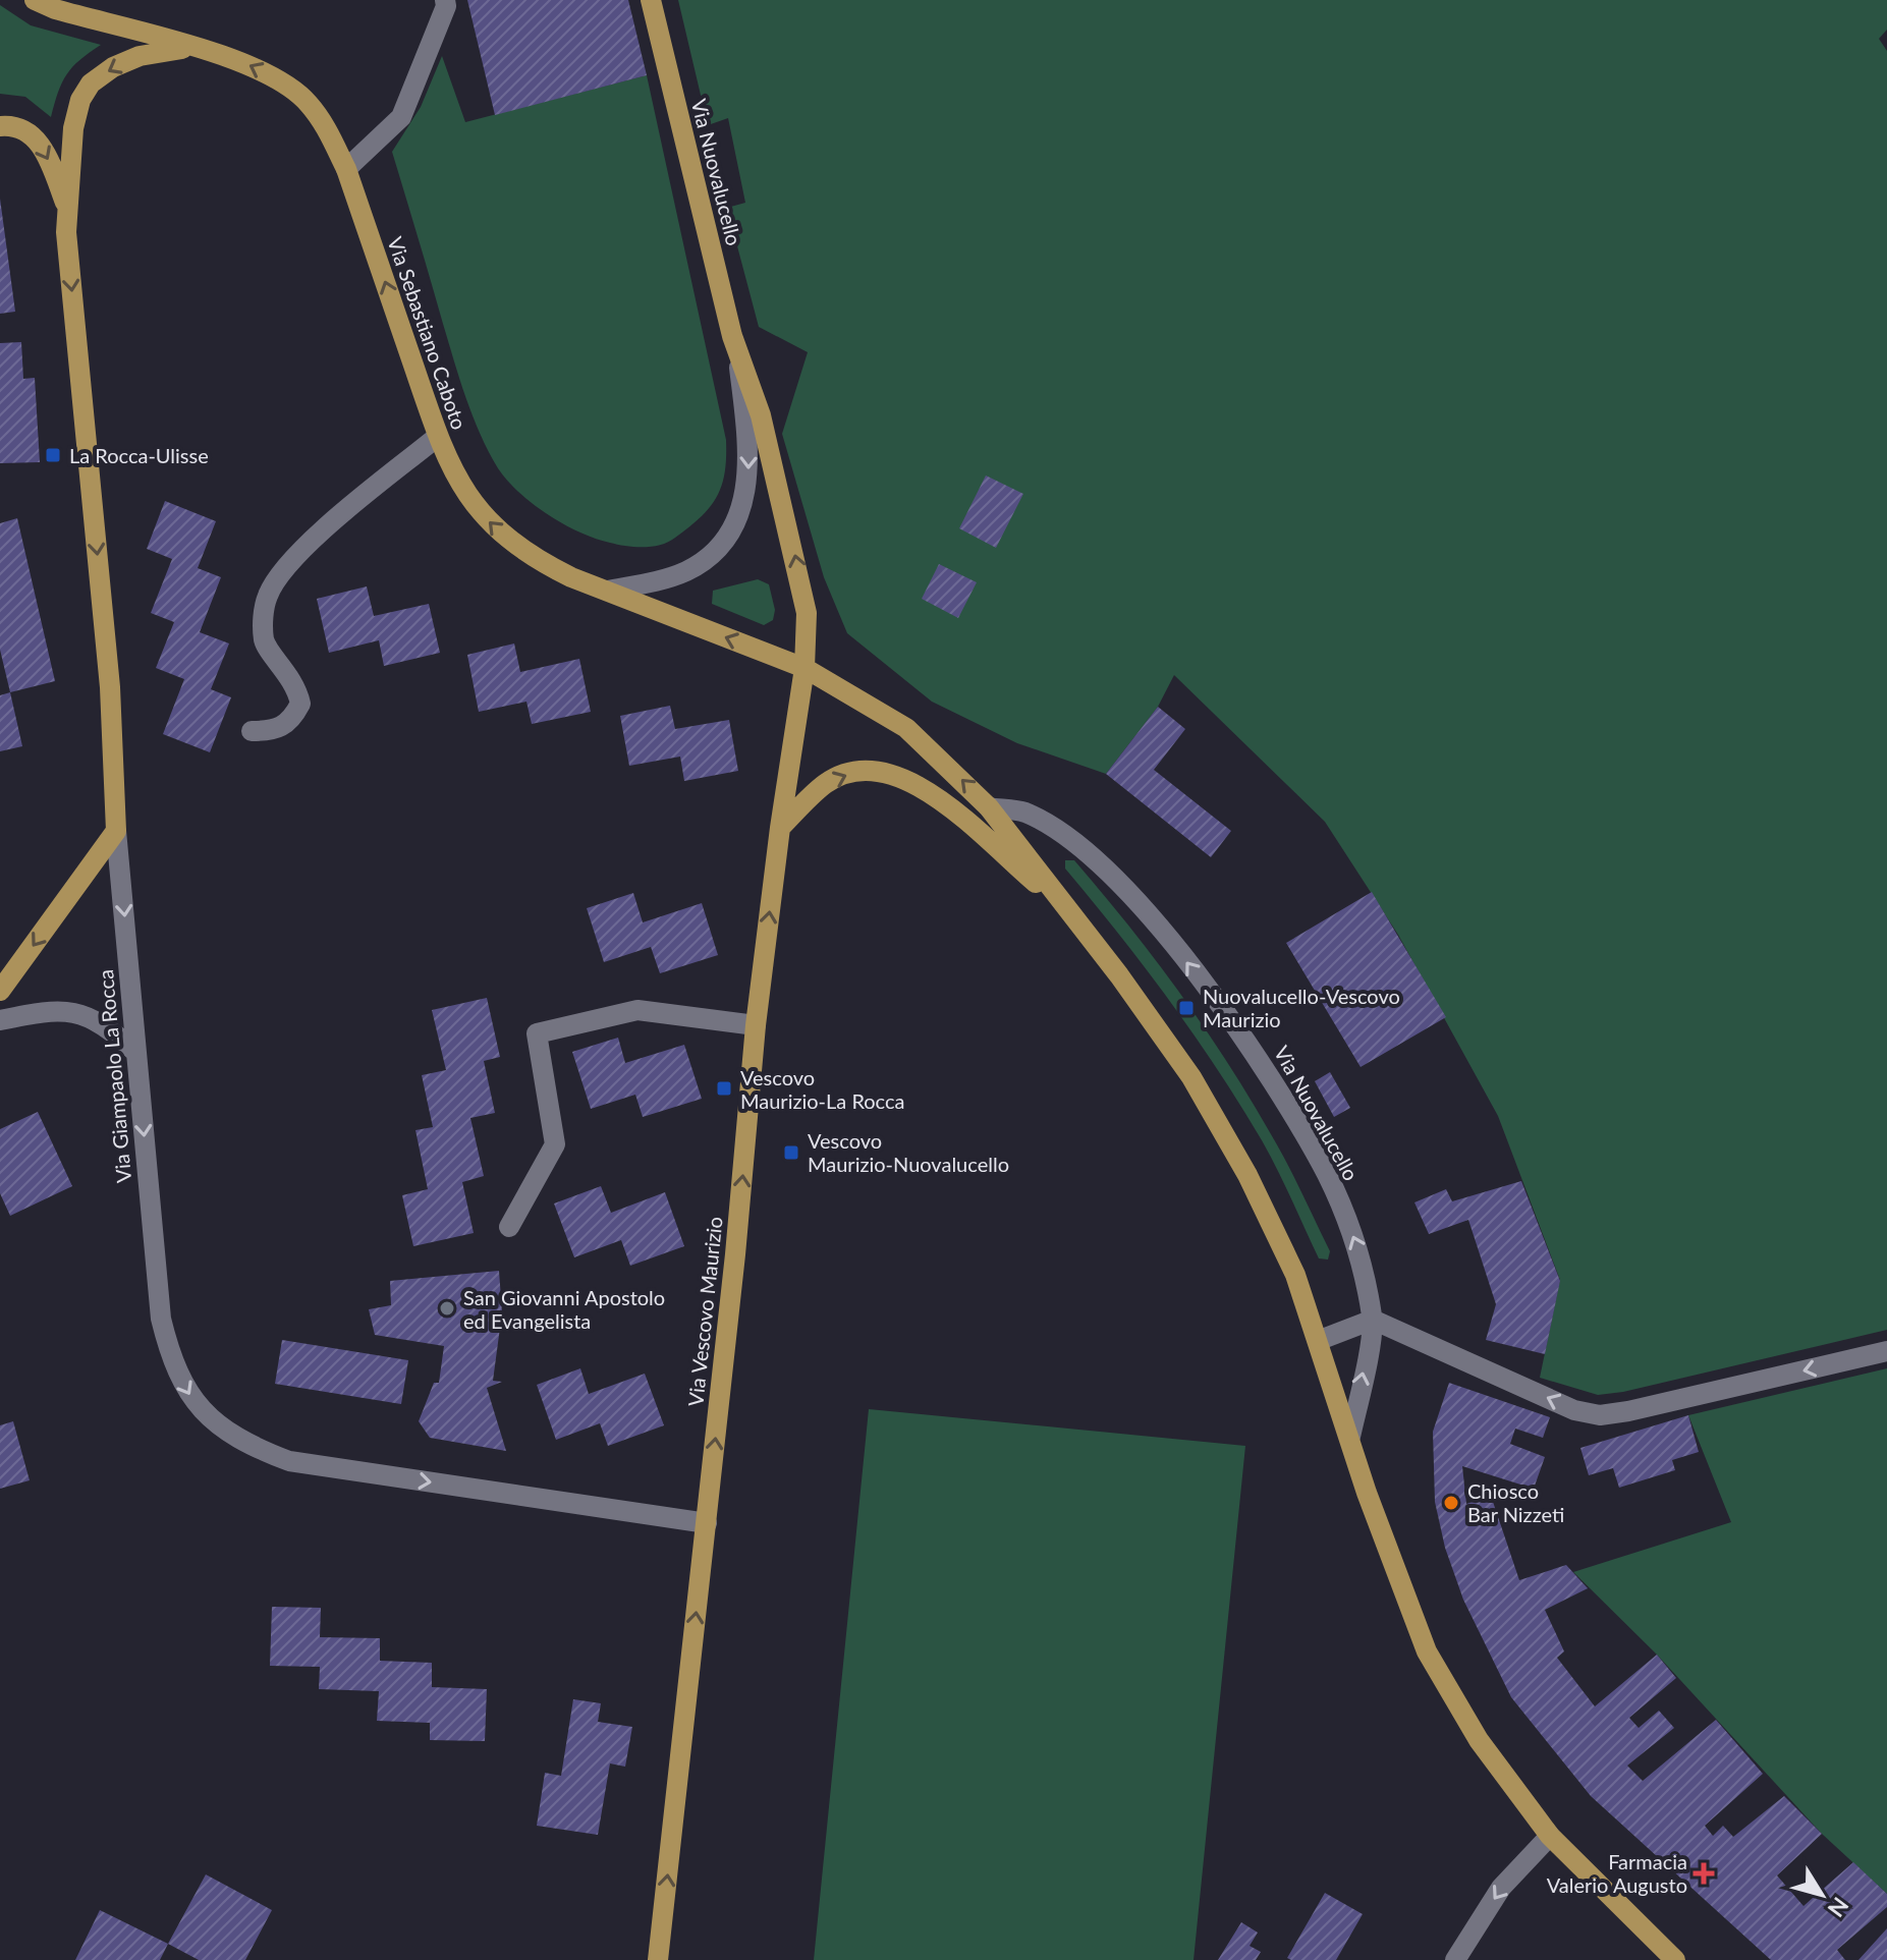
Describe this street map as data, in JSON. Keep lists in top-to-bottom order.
{
  "streets": {
    "main road": [
      "Via Nuovalucello",
      "Via Sebastiano Caboto",
      "Via Giampaolo La Rocca",
      "Via Vescovo Maurizio"
    ]
  },
  "crossings": [
    ["Via Nuovalucello", "Via Sebastiano Caboto"],
    ["Via Nuovalucello", "Via Vescovo Maurizio"],
    ["Via Sebastiano Caboto", "Via Vescovo Maurizio"],
    ["Via Giampaolo La Rocca", "Via Vescovo Maurizio"]
  ],
  "one_way": ["Via Sebastiano Caboto", "Via Giampaolo La Rocca", "Via Vescovo Maurizio"],
  "places": {
    "transit": [
      "La Rocca-Ulisse",
      "Nuovalucello-Vescovo Maurizio",
      "Vescovo Maurizio-La Rocca",
      "Vescovo Maurizio-Nuovalucello"
    ],
    "other": ["San Giovanni Apostolo ed Evangelista", "Chiosco Bar Nizzeti"],
    "health": ["Farmacia Valerio Augusto"]
  },
  "north": "bottom right"
}
